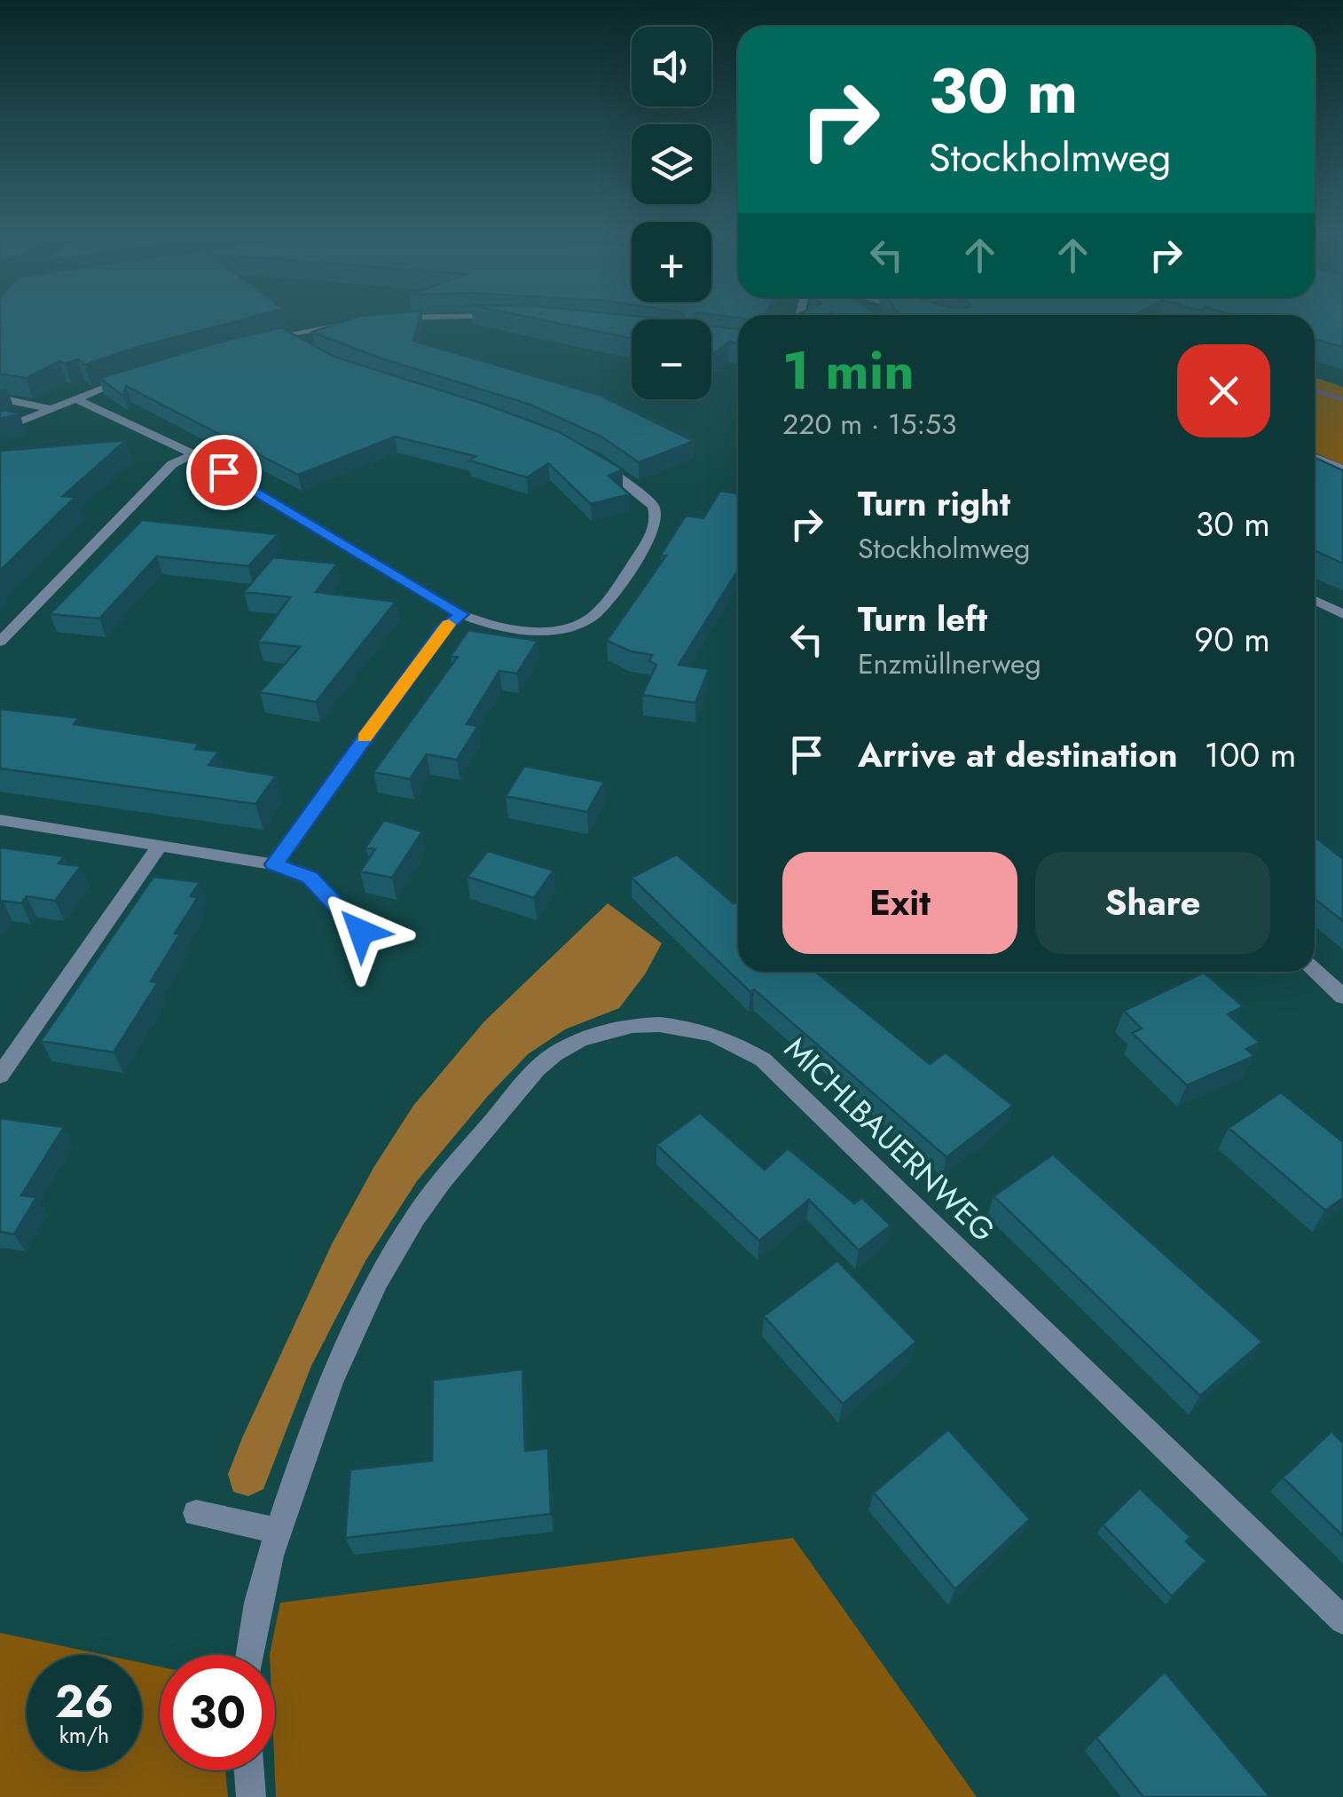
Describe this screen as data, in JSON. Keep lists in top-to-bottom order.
{
  "streets": {
    "street": ["MICHLBAUERNWEG"]
  },
  "page": {
    "map_buttons": ["+", "−"],
    "turn": ["30 m", "Stockholmweg"],
    "heading": ["1 min", "220 m · 15:53"],
    "list": [
      {
        "name": "Turn right",
        "note": "Stockholmweg",
        "value": "30 m"
      },
      {
        "name": "Turn left",
        "note": "Enzmüllnerweg",
        "value": "90 m"
      },
      {
        "name": "Arrive at destination",
        "value": "100 m"
      }
    ],
    "buttons": ["Exit", "Share"],
    "speed": "26 km/h",
    "limit": "30"
  }
}
